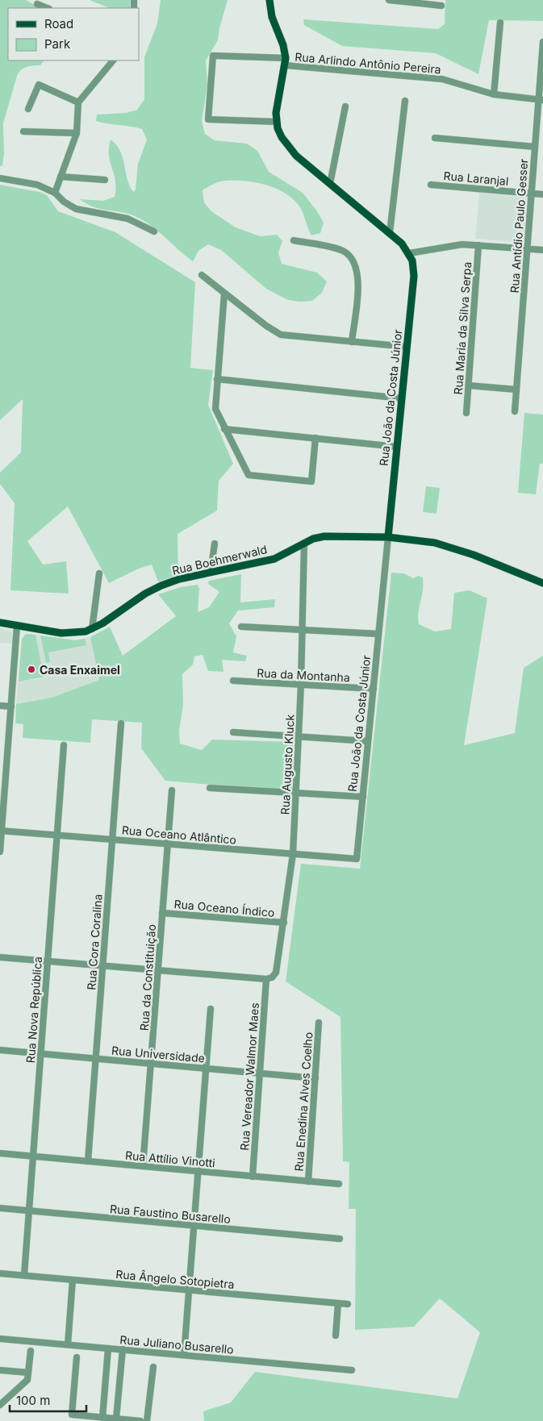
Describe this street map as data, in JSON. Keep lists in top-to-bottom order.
{
  "streets": {
    "main road": ["Rua João da Costa Júnior", "Rua Boehmerwald"],
    "street": [
      "Rua Arlindo Antônio Pereira",
      "Rua Laranjal",
      "Rua Antídio Paulo Gesser",
      "Rua Maria da Silva Serpa",
      "Rua da Montanha",
      "Rua Augusto Kluck",
      "Rua Oceano Atlântico",
      "Rua Oceano Índico",
      "Rua Cora Coralina",
      "Rua da Constituição",
      "Rua Nova República",
      "Rua Universidade",
      "Rua Vereador Walmor Maes",
      "Rua Enedina Alves Coelho",
      "Rua Attílio Vinotti",
      "Rua Faustino Busarello",
      "Rua Ângelo Sotopietra",
      "Rua Juliano Busarello"
    ]
  },
  "crossings": [
    ["Rua Arlindo Antônio Pereira", "Rua Antídio Paulo Gesser"],
    ["Rua Arlindo Antônio Pereira", "Rua João da Costa Júnior"],
    ["Rua Laranjal", "Rua Antídio Paulo Gesser"],
    ["Rua João da Costa Júnior", "Rua Boehmerwald"],
    ["Rua João da Costa Júnior", "Rua da Montanha"],
    ["Rua João da Costa Júnior", "Rua Oceano Atlântico"],
    ["Rua Boehmerwald", "Rua Augusto Kluck"],
    ["Rua da Montanha", "Rua Augusto Kluck"],
    ["Rua Augusto Kluck", "Rua Oceano Atlântico"],
    ["Rua Augusto Kluck", "Rua Oceano Índico"],
    ["Rua Augusto Kluck", "Rua Vereador Walmor Maes"],
    ["Rua Oceano Atlântico", "Rua Cora Coralina"],
    ["Rua Oceano Atlântico", "Rua da Constituição"],
    ["Rua Oceano Atlântico", "Rua Nova República"],
    ["Rua Oceano Índico", "Rua da Constituição"],
    ["Rua Cora Coralina", "Rua Universidade"],
    ["Rua Cora Coralina", "Rua Attílio Vinotti"],
    ["Rua da Constituição", "Rua Universidade"],
    ["Rua da Constituição", "Rua Attílio Vinotti"],
    ["Rua Nova República", "Rua Universidade"],
    ["Rua Nova República", "Rua Attílio Vinotti"],
    ["Rua Nova República", "Rua Faustino Busarello"],
    ["Rua Nova República", "Rua Ângelo Sotopietra"],
    ["Rua Universidade", "Rua Vereador Walmor Maes"],
    ["Rua Universidade", "Rua Enedina Alves Coelho"],
    ["Rua Vereador Walmor Maes", "Rua Attílio Vinotti"],
    ["Rua Enedina Alves Coelho", "Rua Attílio Vinotti"]
  ],
  "places": ["Casa Enxaimel"],
  "legend": ["Road", "Park"],
  "scale_bar": "100 m"
}
